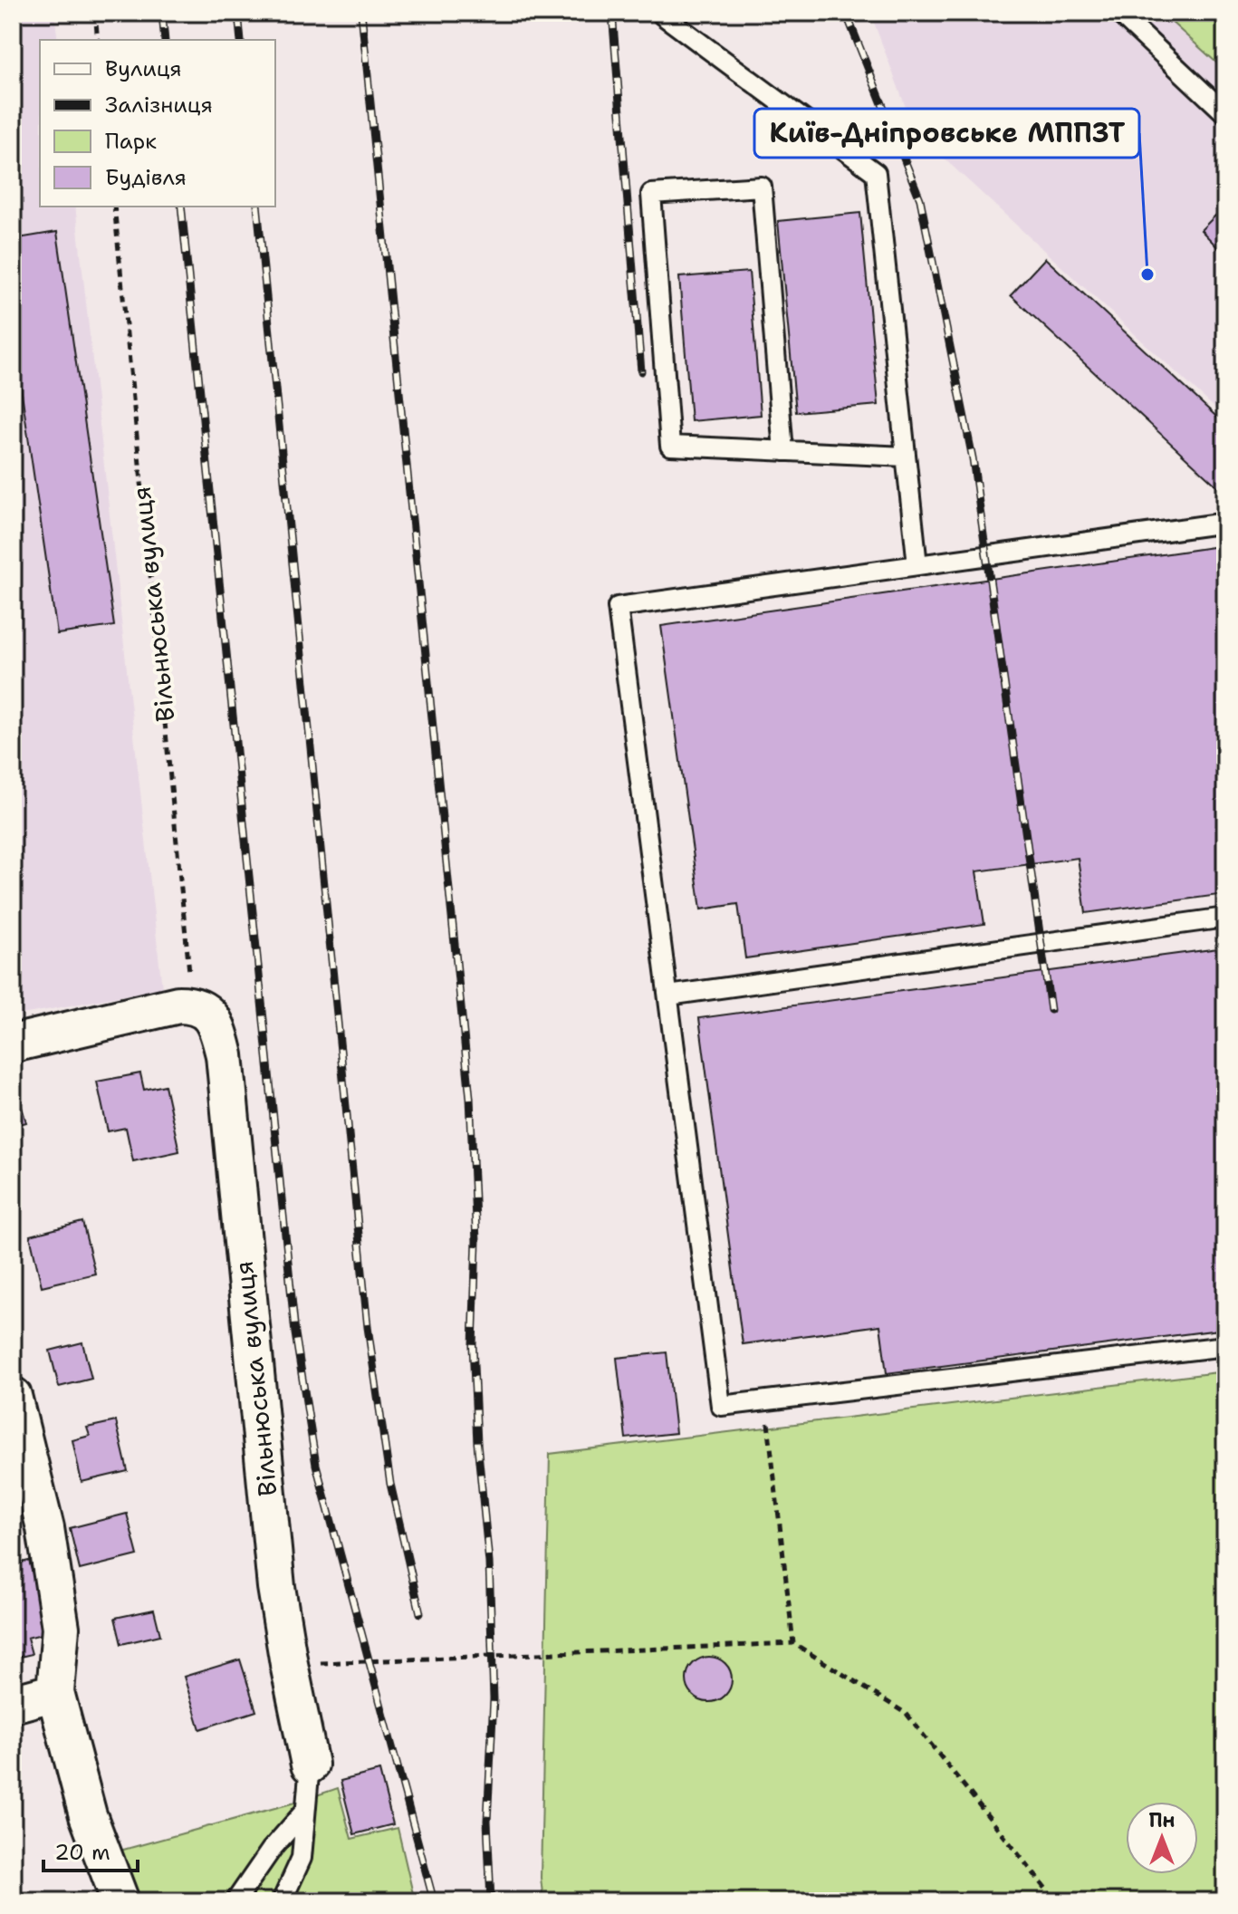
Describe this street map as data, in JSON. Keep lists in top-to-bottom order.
{
  "streets": {
    "street": ["Вільнюська вулиця"]
  },
  "places": ["Київ-Дніпровське МППЗТ"],
  "legend": [
    "Вулиця",
    "Залізниця",
    "Парк",
    "Будівля"
  ],
  "scale_bar": "20 m",
  "north": "top"
}
